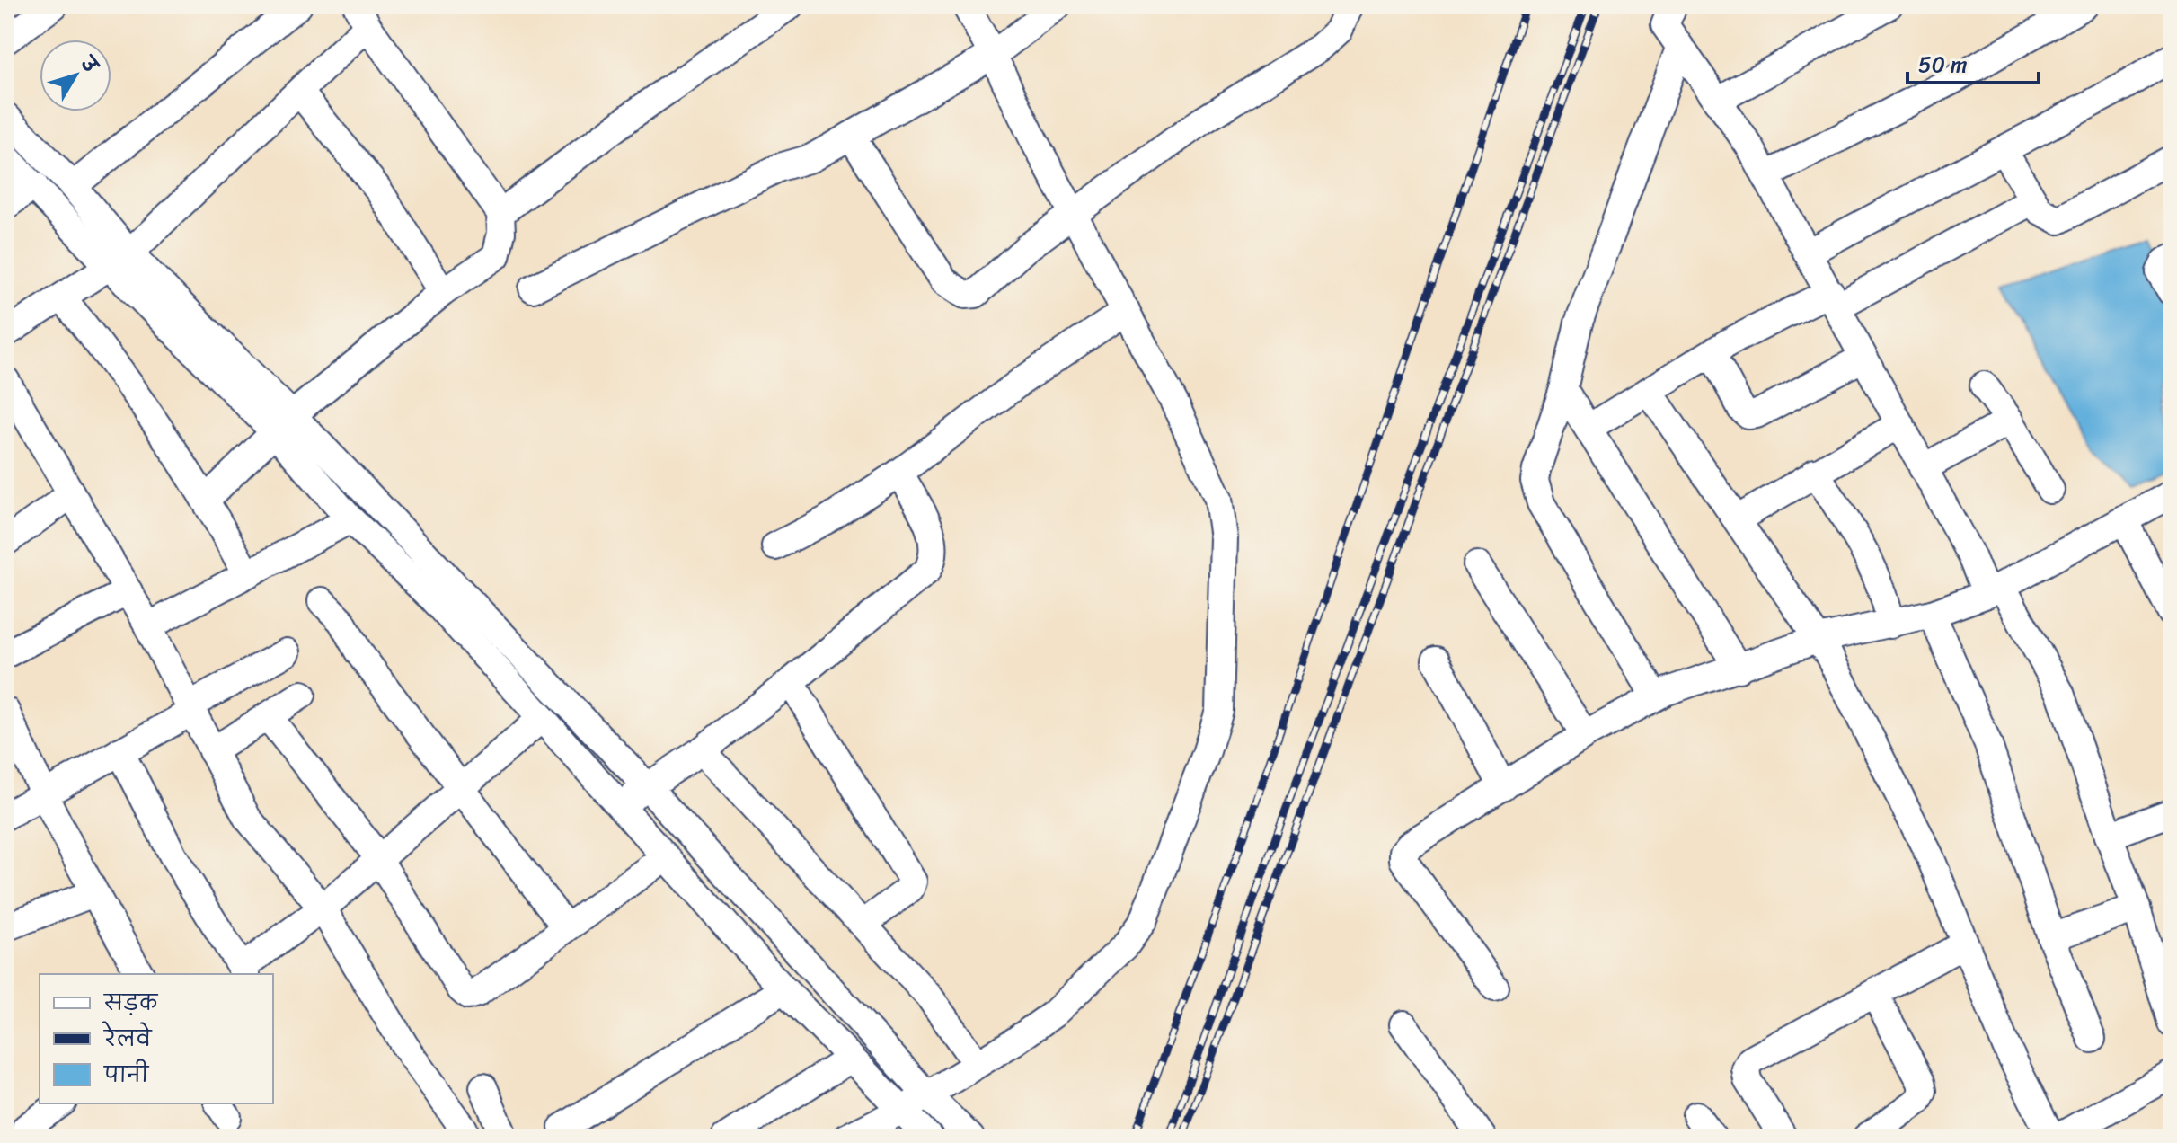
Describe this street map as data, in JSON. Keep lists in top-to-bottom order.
{
  "legend": ["सड़क", "रेलवे", "पानी"],
  "scale_bar": "50 m",
  "north": "top right"
}
